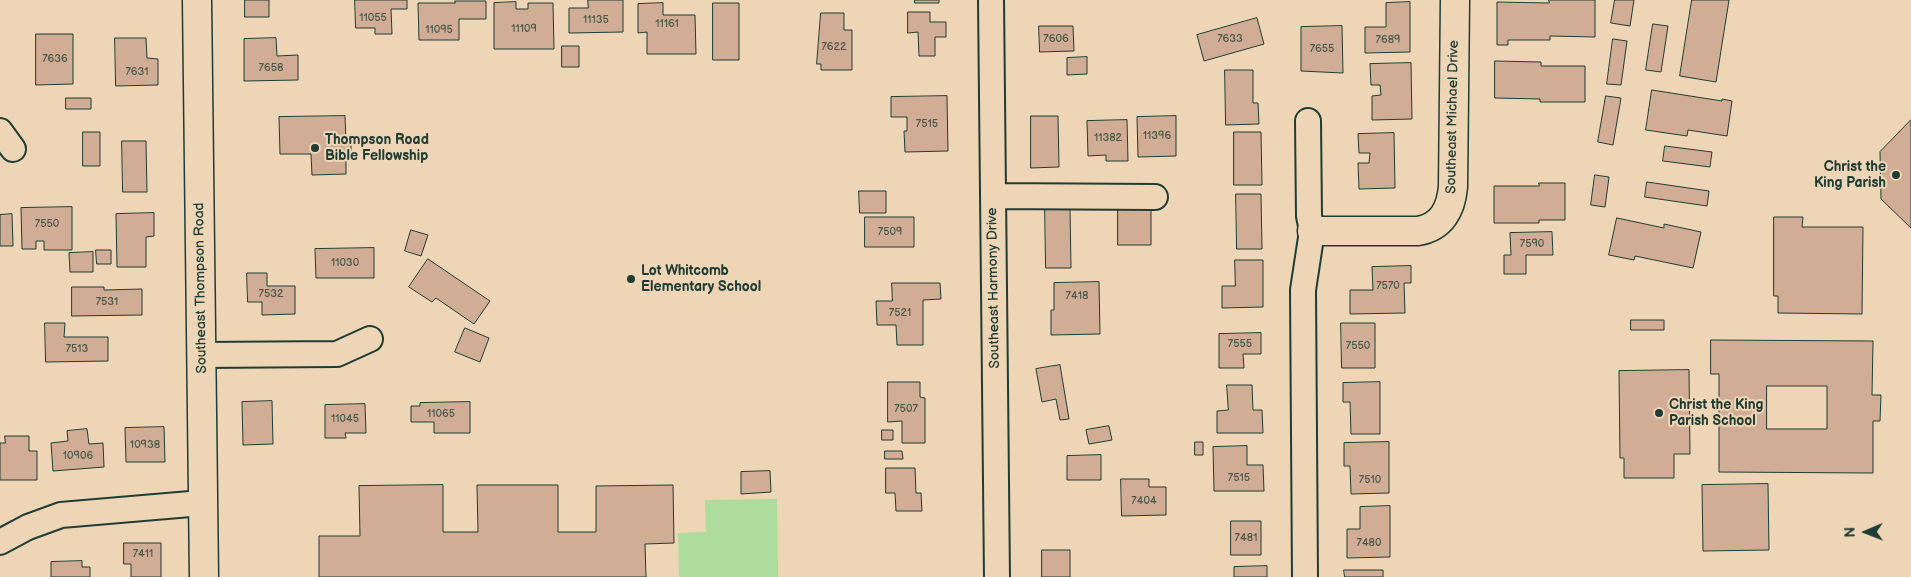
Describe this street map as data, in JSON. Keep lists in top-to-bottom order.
{
  "streets": {
    "street": ["Southeast Michael Drive", "Southeast Thompson Road", "Southeast Harmony Drive"]
  },
  "places": [
    "Thompson Road Bible Fellowship",
    "Christ the King Parish",
    "Lot Whitcomb Elementary School",
    "Christ the King Parish School"
  ],
  "house_numbers": [
    "11055",
    "11135",
    "11161",
    "11109",
    "11095",
    "7606",
    "7633",
    "7689",
    "7622",
    "7655",
    "7636",
    "7658",
    "7631",
    "7515",
    "11396",
    "11382",
    "7550",
    "7509",
    "7590",
    "11030",
    "7570",
    "7532",
    "7418",
    "7531",
    "7521",
    "7555",
    "7550",
    "7513",
    "7507",
    "11065",
    "11045",
    "10938",
    "10906",
    "7515",
    "7510",
    "7404",
    "7481",
    "7480",
    "7411"
  ],
  "north": "left"
}
